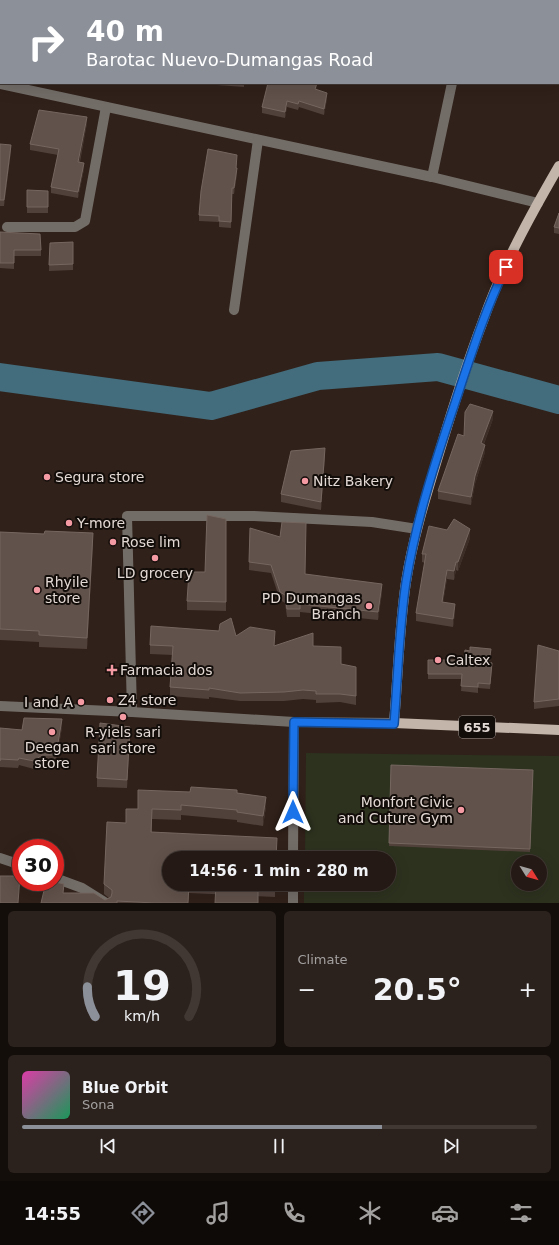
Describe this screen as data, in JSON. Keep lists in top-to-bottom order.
{
  "streets": {
    "main road": ["655"]
  },
  "places": {
    "other": [
      "Segura store",
      "Nitz Bakery",
      "Y-more",
      "Rose lim",
      "LD grocery",
      "Rhyile store",
      "PD Dumangas Branch",
      "Caltex",
      "Z4 store",
      "I and A",
      "R-yiels sari sari store",
      "Deegan store",
      "Monfort Civic and Cuture Gym"
    ],
    "health": ["Farmacia dos"]
  },
  "north": "bottom right",
  "page": {
    "turn": ["40 m", "Barotac Nuevo-Dumangas Road"],
    "limit": "30",
    "trip": "14:56 · 1 min · 280 m",
    "tile": "Climate",
    "heat": ["−", "20.5°", "+"],
    "song": ["Blue Orbit", "Sona"],
    "tabs": "14:55",
    "gauge": ["19", "km/h"]
  }
}
